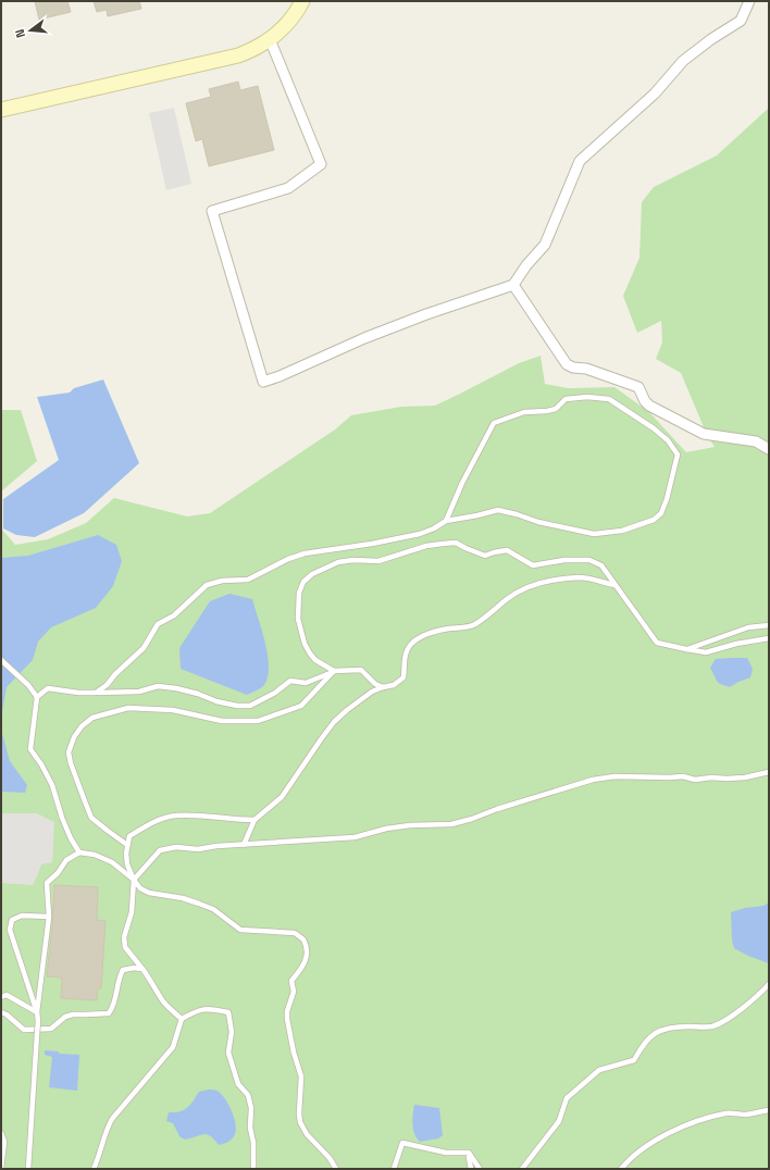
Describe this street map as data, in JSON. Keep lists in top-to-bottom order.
{
  "north": "left"
}
